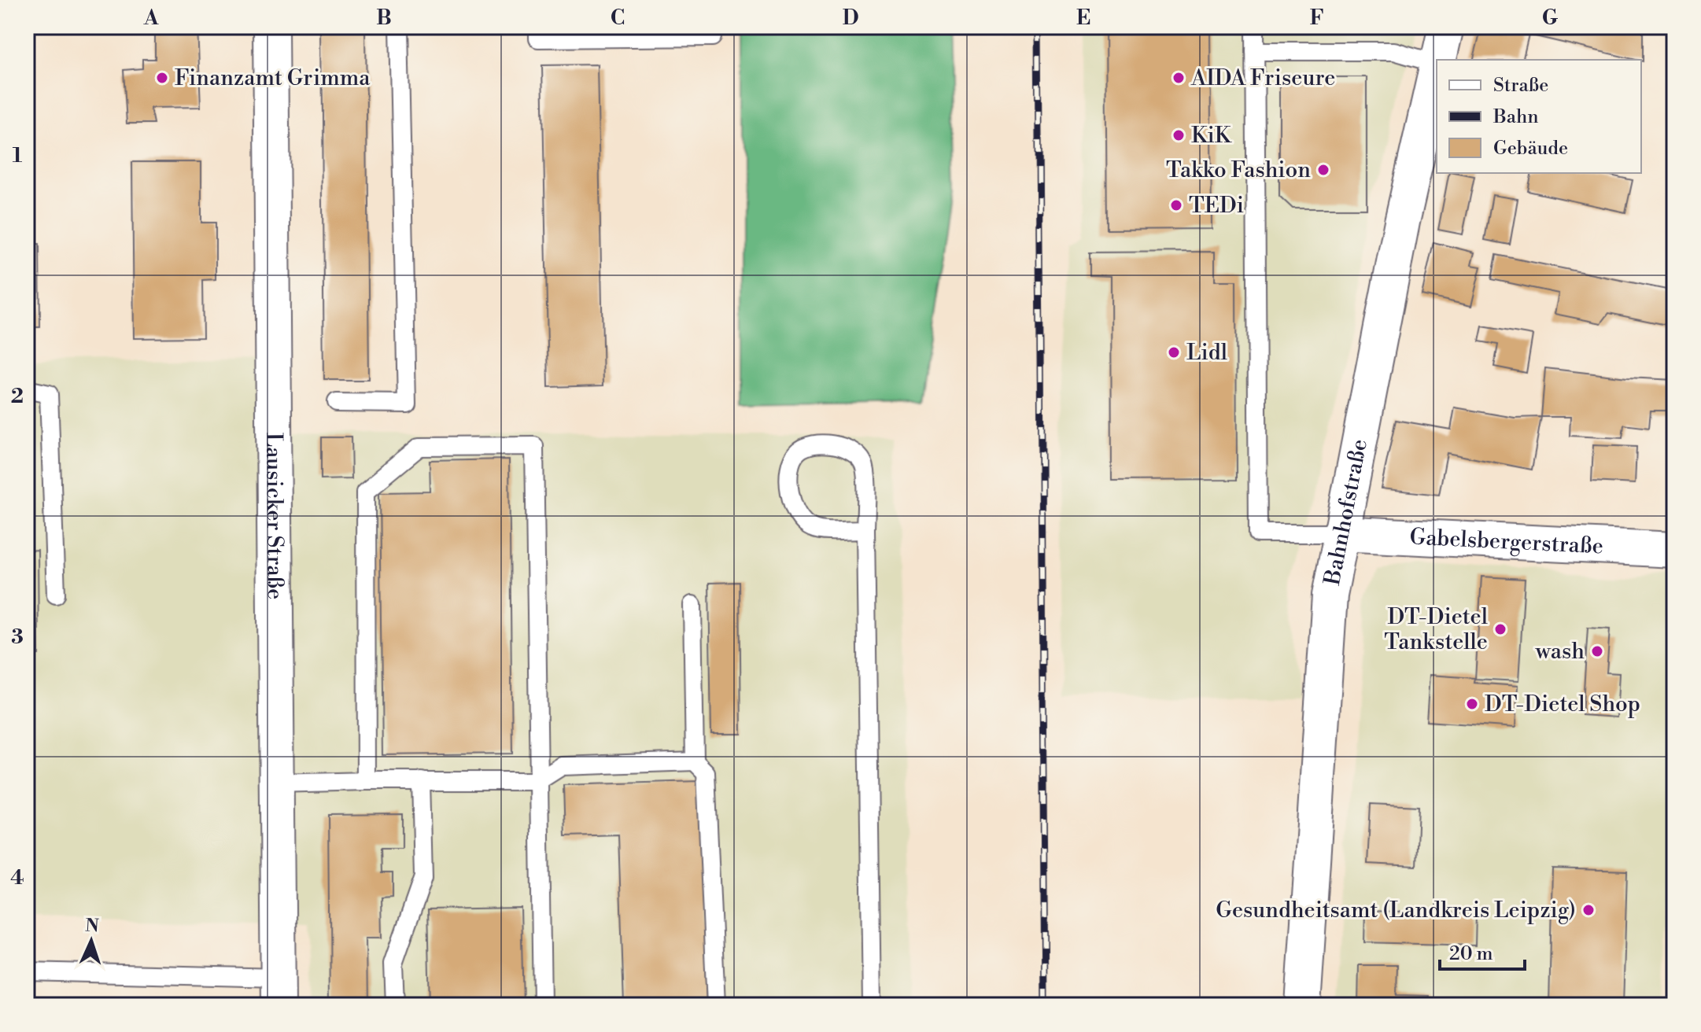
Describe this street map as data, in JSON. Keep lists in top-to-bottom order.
{
  "streets": {
    "street": ["Bahnhofstraße", "Lausicker Straße", "Gabelsbergerstraße"]
  },
  "crossings": [
    ["Bahnhofstraße", "Gabelsbergerstraße"]
  ],
  "places": [
    "Finanzamt Grimma",
    "AIDA Friseure",
    "KiK",
    "Takko Fashion",
    "TEDi",
    "Lidl",
    "DT-Dietel Tankstelle",
    "wash",
    "DT-Dietel Shop",
    "Gesundheitsamt (Landkreis Leipzig)"
  ],
  "legend": ["Straße", "Bahn", "Gebäude"],
  "scale_bar": "20 m",
  "north": "top",
  "grid": {
    "columns": [
      "A",
      "B",
      "C",
      "D",
      "E",
      "F",
      "G"
    ],
    "rows": [
      "1",
      "2",
      "3",
      "4"
    ]
  }
}
